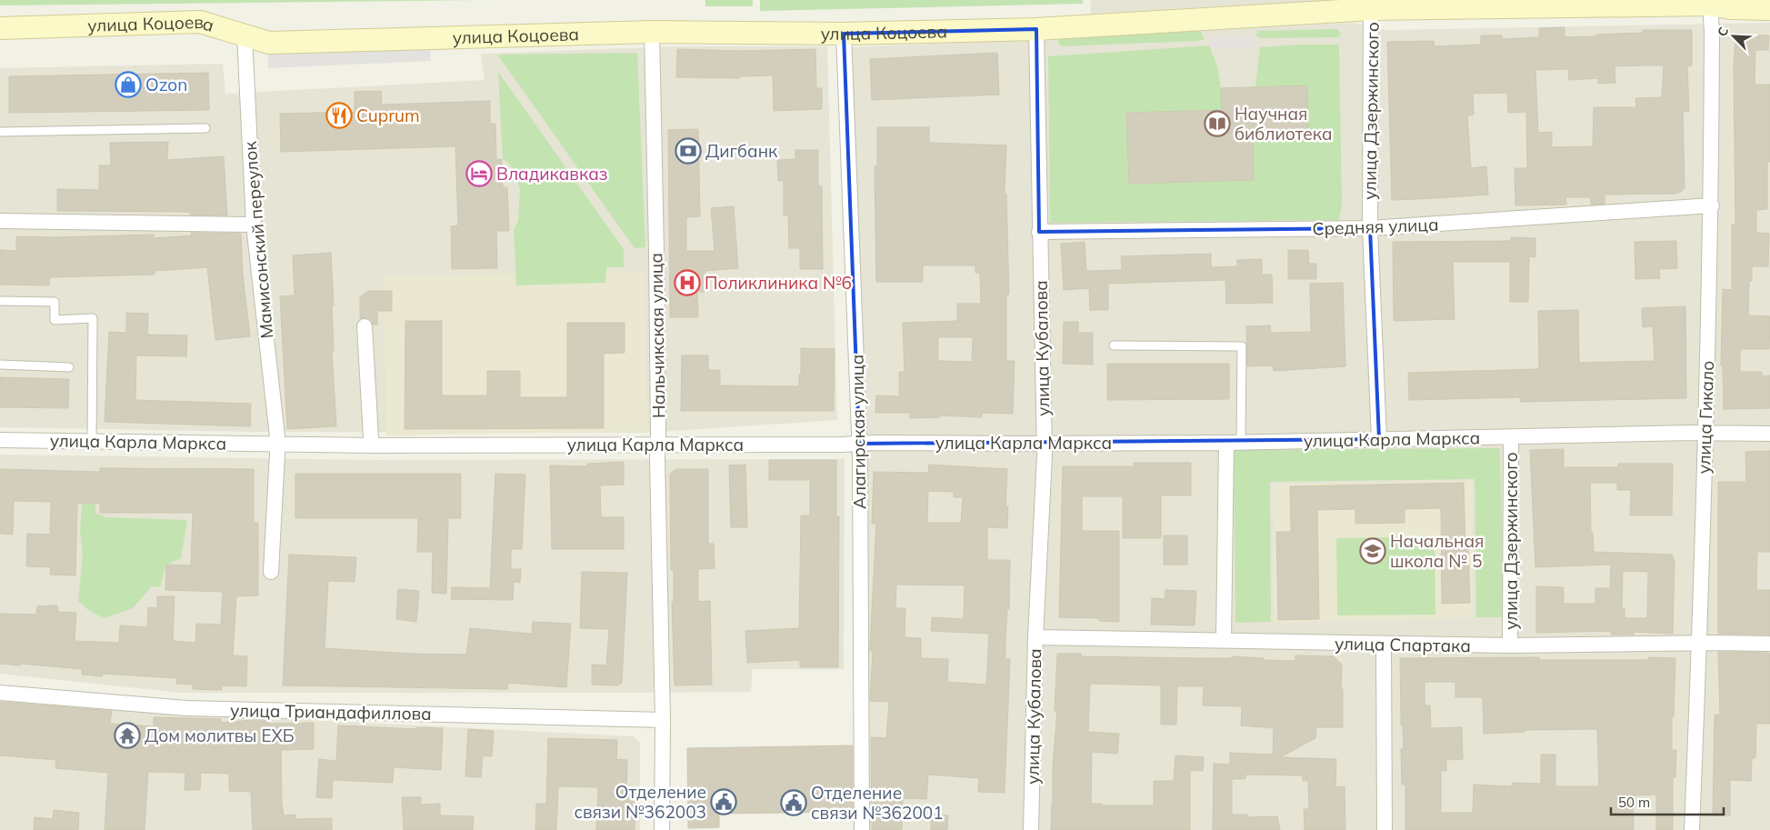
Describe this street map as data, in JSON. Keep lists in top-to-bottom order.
{
  "streets": {
    "street": [
      "улица Коцоева",
      "улица Дзержинского",
      "Средняя улица",
      "Мамисонский переулок",
      "Нальчикская улица",
      "улица Кубалова",
      "улица Гикало",
      "Алагирская улица",
      "улица Карла Маркса",
      "улица Спартака",
      "улица Триандафиллова"
    ]
  },
  "crossings": [
    ["улица Коцоева", "улица Дзержинского"],
    ["улица Коцоева", "Мамисонский переулок"],
    ["улица Коцоева", "Нальчикская улица"],
    ["улица Коцоева", "улица Кубалова"],
    ["улица Коцоева", "улица Гикало"],
    ["улица Коцоева", "Алагирская улица"],
    ["улица Дзержинского", "Средняя улица"],
    ["улица Дзержинского", "улица Карла Маркса"],
    ["улица Дзержинского", "улица Спартака"],
    ["Средняя улица", "улица Кубалова"],
    ["Средняя улица", "улица Гикало"],
    ["Мамисонский переулок", "улица Карла Маркса"],
    ["Нальчикская улица", "улица Карла Маркса"],
    ["Нальчикская улица", "улица Триандафиллова"],
    ["улица Кубалова", "улица Карла Маркса"],
    ["улица Кубалова", "улица Спартака"],
    ["улица Гикало", "улица Карла Маркса"],
    ["улица Гикало", "улица Спартака"],
    ["Алагирская улица", "улица Карла Маркса"]
  ],
  "places": {
    "shop": ["Ozon"],
    "restaurant": ["Cuprum"],
    "library": ["Научная библиотека"],
    "bank": ["Дигбанк"],
    "hotel": ["Владикавказ"],
    "hospital": ["Поликлиника №6"],
    "school or university": ["Начальная школа № 5"],
    "temple": ["Дом молитвы ЕХБ"],
    "public building": ["Отделение связи №362003", "Отделение связи №362001"]
  },
  "scale_bar": "50 m",
  "north": "top left"
}
